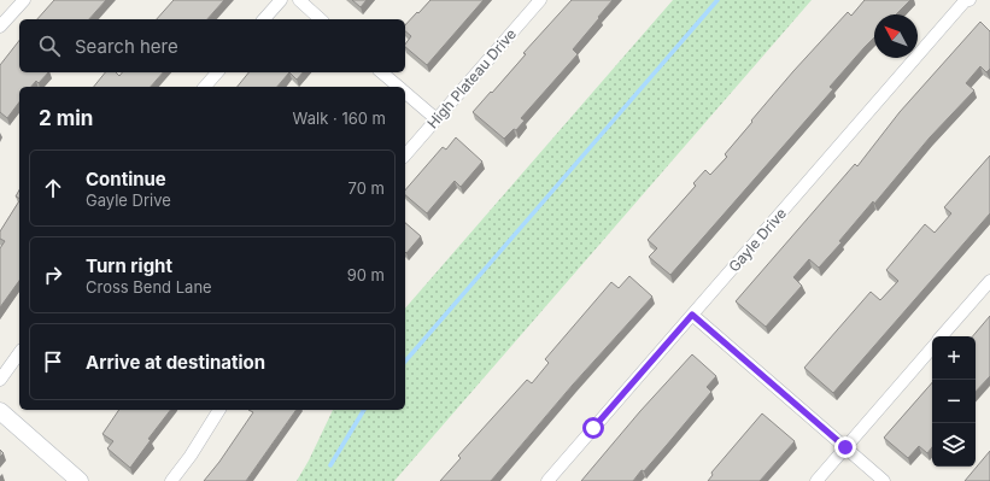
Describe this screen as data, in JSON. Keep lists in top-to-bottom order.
{
  "streets": {
    "street": ["High Plateau Drive", "Gayle Drive"]
  },
  "north": "top left",
  "page": {
    "search": "Search here",
    "heading": ["2 min", "Walk · 160 m"],
    "list": [
      ["Continue", "Gayle Drive", "70 m"],
      ["Turn right", "Cross Bend Lane", "90 m"],
      "Arrive at destination"
    ],
    "map_buttons": ["+", "−"]
  }
}
